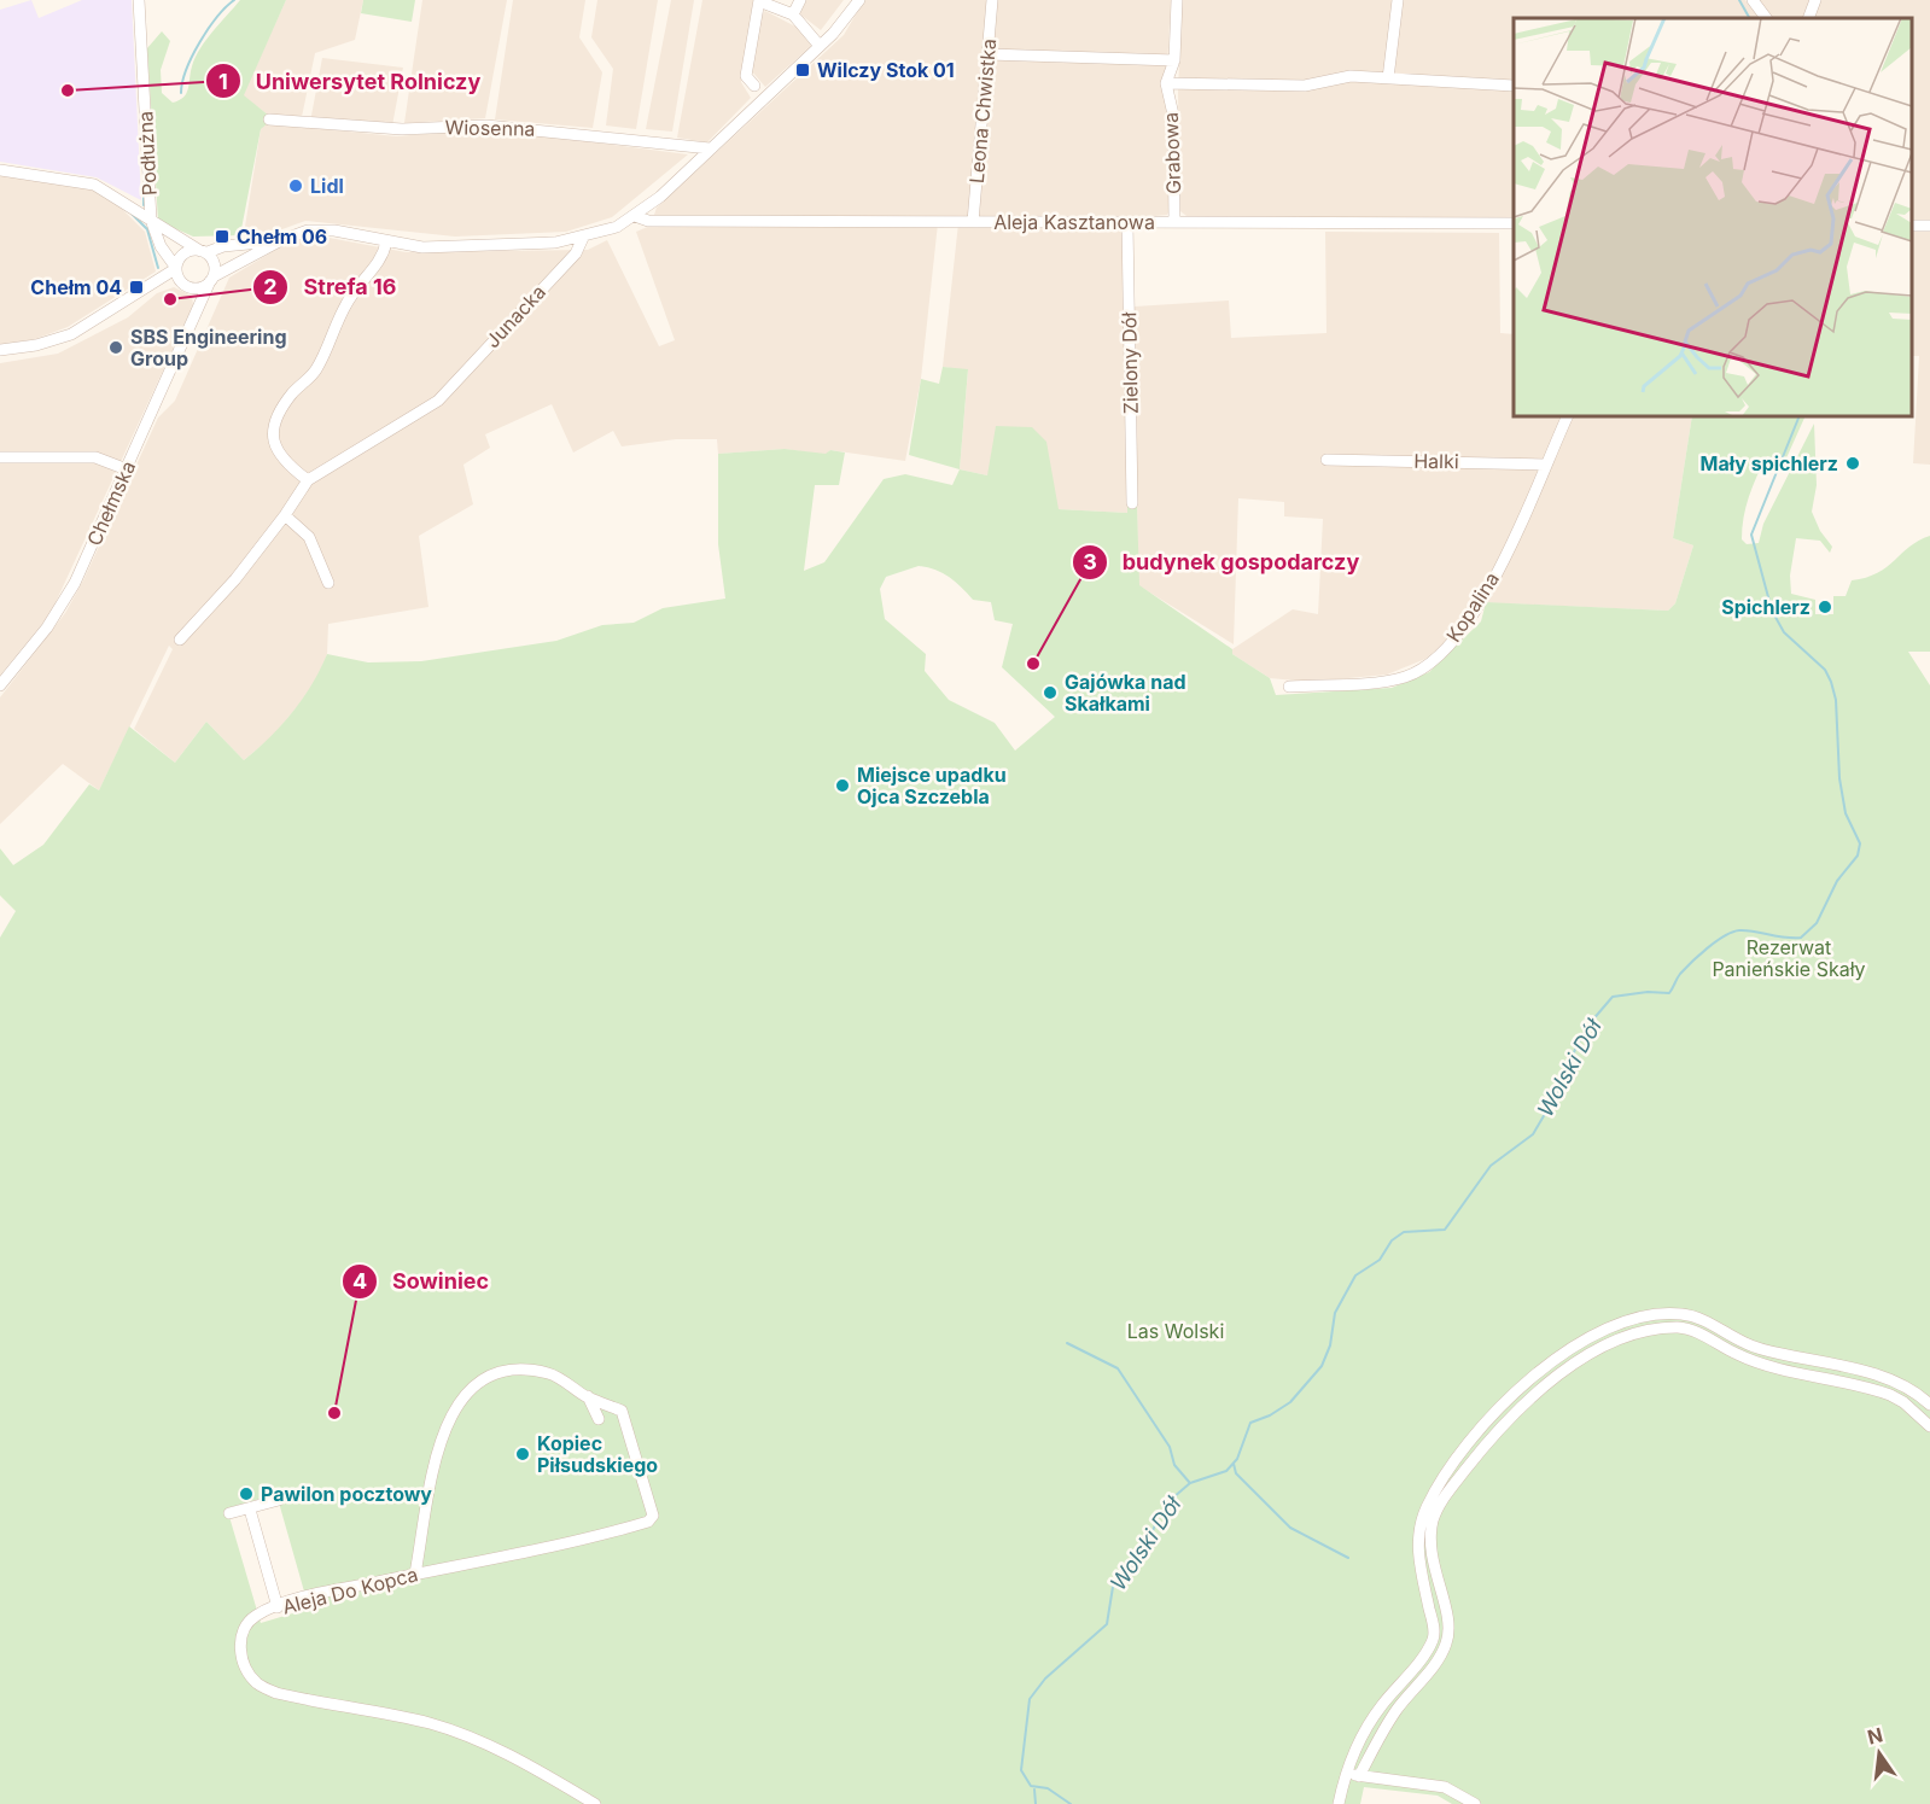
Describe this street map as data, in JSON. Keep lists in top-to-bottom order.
{
  "streets": {
    "street": [
      "Leona Chwistka",
      "Wiosenna",
      "Podłużna",
      "Grabowa",
      "Aleja Kasztanowa",
      "Junacka",
      "Zielony Dół",
      "Halki",
      "Chełmska",
      "Kopalina",
      "Aleja Do Kopca"
    ]
  },
  "crossings": [
    ["Leona Chwistka", "Aleja Kasztanowa"],
    ["Podłużna", "Chełmska"],
    ["Grabowa", "Aleja Kasztanowa"],
    ["Aleja Kasztanowa", "Zielony Dół"],
    ["Halki", "Kopalina"]
  ],
  "water": ["Wolski Dół"],
  "parks": ["Rezerwat Panieńskie Skały", "Las Wolski"],
  "places": {
    "transit": ["Wilczy Stok 01", "Chełm 06", "Chełm 04"],
    "other": [
      "Uniwersytet Rolniczy",
      "Lidl",
      "Strefa 16",
      "SBS Engineering Group",
      "Mały spichlerz",
      "Spichlerz",
      "budynek gospodarczy",
      "Gajówka nad Skałkami",
      "Miejsce upadku Ojca Szczebla",
      "Sowiniec",
      "Kopiec Piłsudskiego",
      "Pawilon pocztowy"
    ]
  },
  "north": "top"
}
